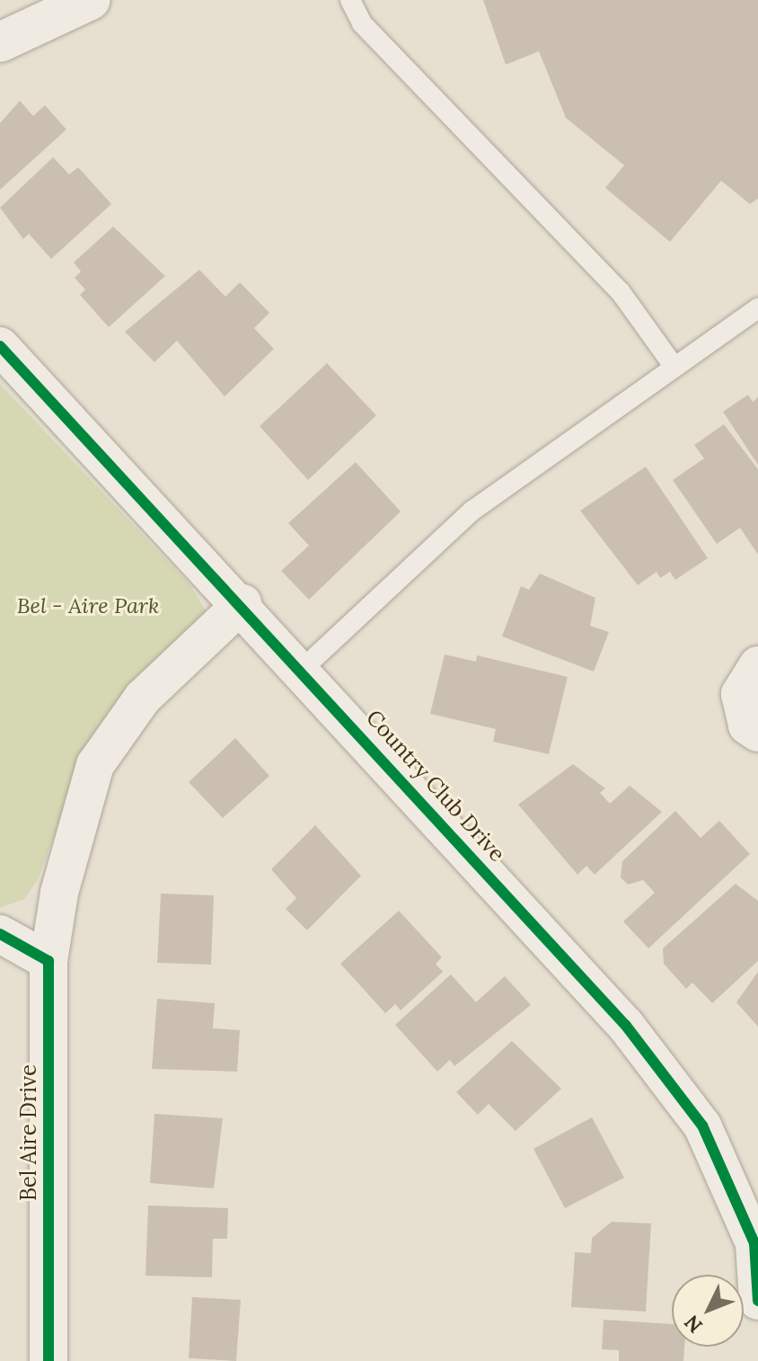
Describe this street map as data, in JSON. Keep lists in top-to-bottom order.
{
  "streets": {
    "street": ["Country Club Drive", "Bel Aire Drive"]
  },
  "crossings": [
    ["Country Club Drive", "Bel Aire Drive"]
  ],
  "parks": ["Bel - Aire Park"],
  "north": "bottom left"
}
